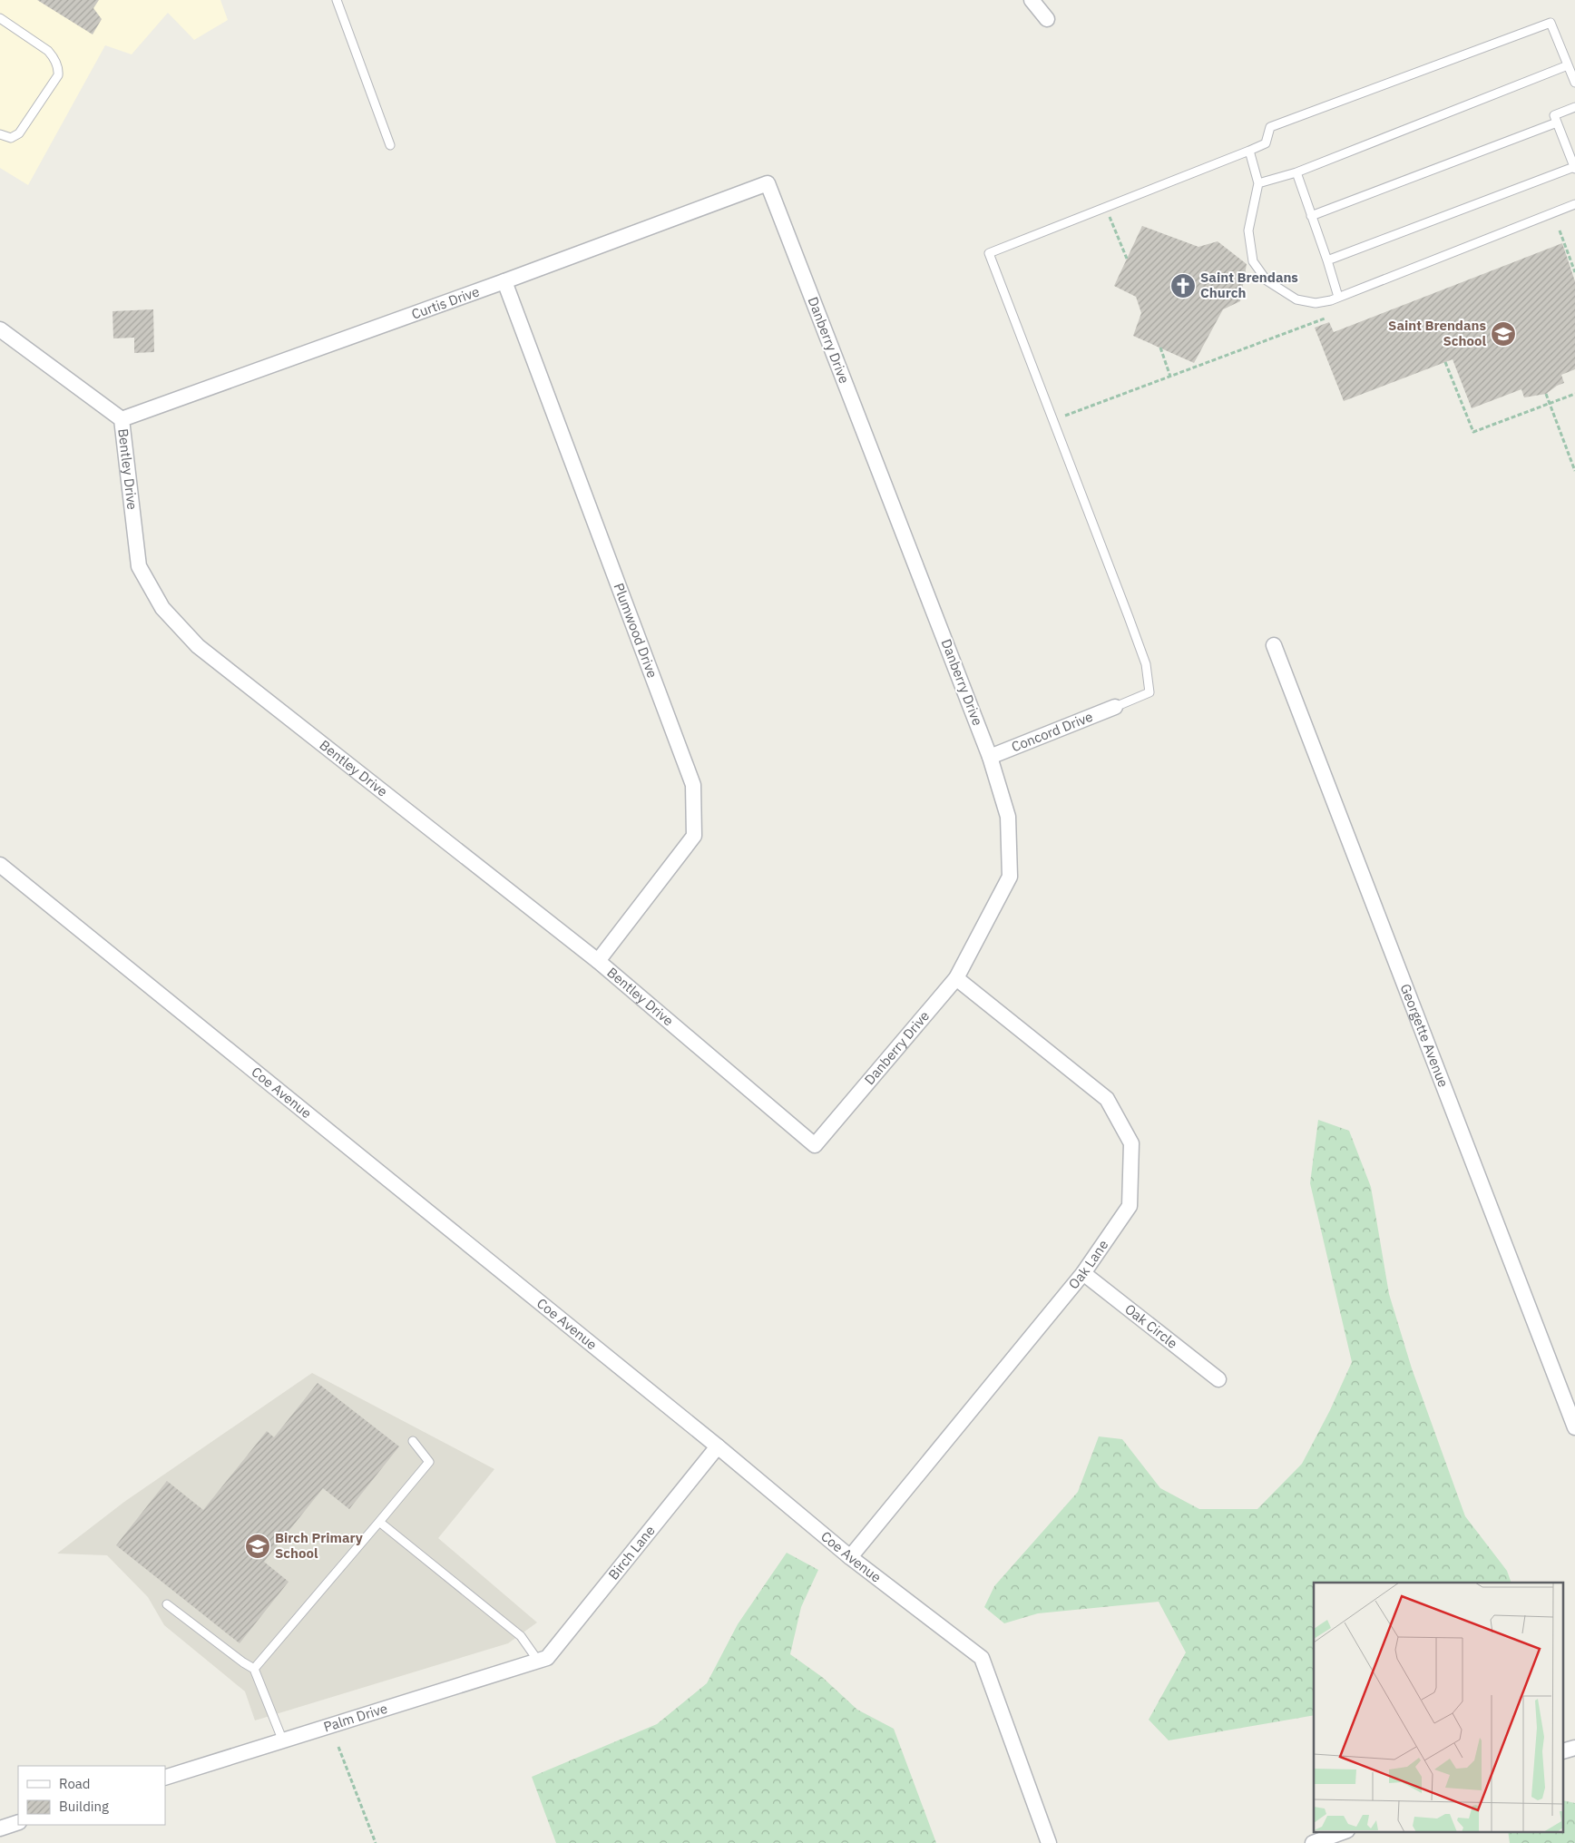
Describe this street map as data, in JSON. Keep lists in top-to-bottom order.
{
  "streets": {
    "street": [
      "Curtis Drive",
      "Danberry Drive",
      "Bentley Drive",
      "Plumwood Drive",
      "Concord Drive",
      "Georgette Avenue",
      "Coe Avenue",
      "Oak Lane",
      "Oak Circle",
      "Birch Lane",
      "Palm Drive"
    ]
  },
  "crossings": [
    ["Curtis Drive", "Danberry Drive"],
    ["Curtis Drive", "Bentley Drive"],
    ["Curtis Drive", "Plumwood Drive"],
    ["Danberry Drive", "Bentley Drive"],
    ["Danberry Drive", "Concord Drive"],
    ["Danberry Drive", "Oak Lane"],
    ["Bentley Drive", "Plumwood Drive"],
    ["Coe Avenue", "Oak Lane"],
    ["Coe Avenue", "Birch Lane"],
    ["Oak Lane", "Oak Circle"],
    ["Birch Lane", "Palm Drive"]
  ],
  "places": {
    "church": ["Saint Brendans Church"],
    "school or university": ["Saint Brendans School", "Birch Primary School"]
  },
  "legend": ["Road", "Building"]
}
